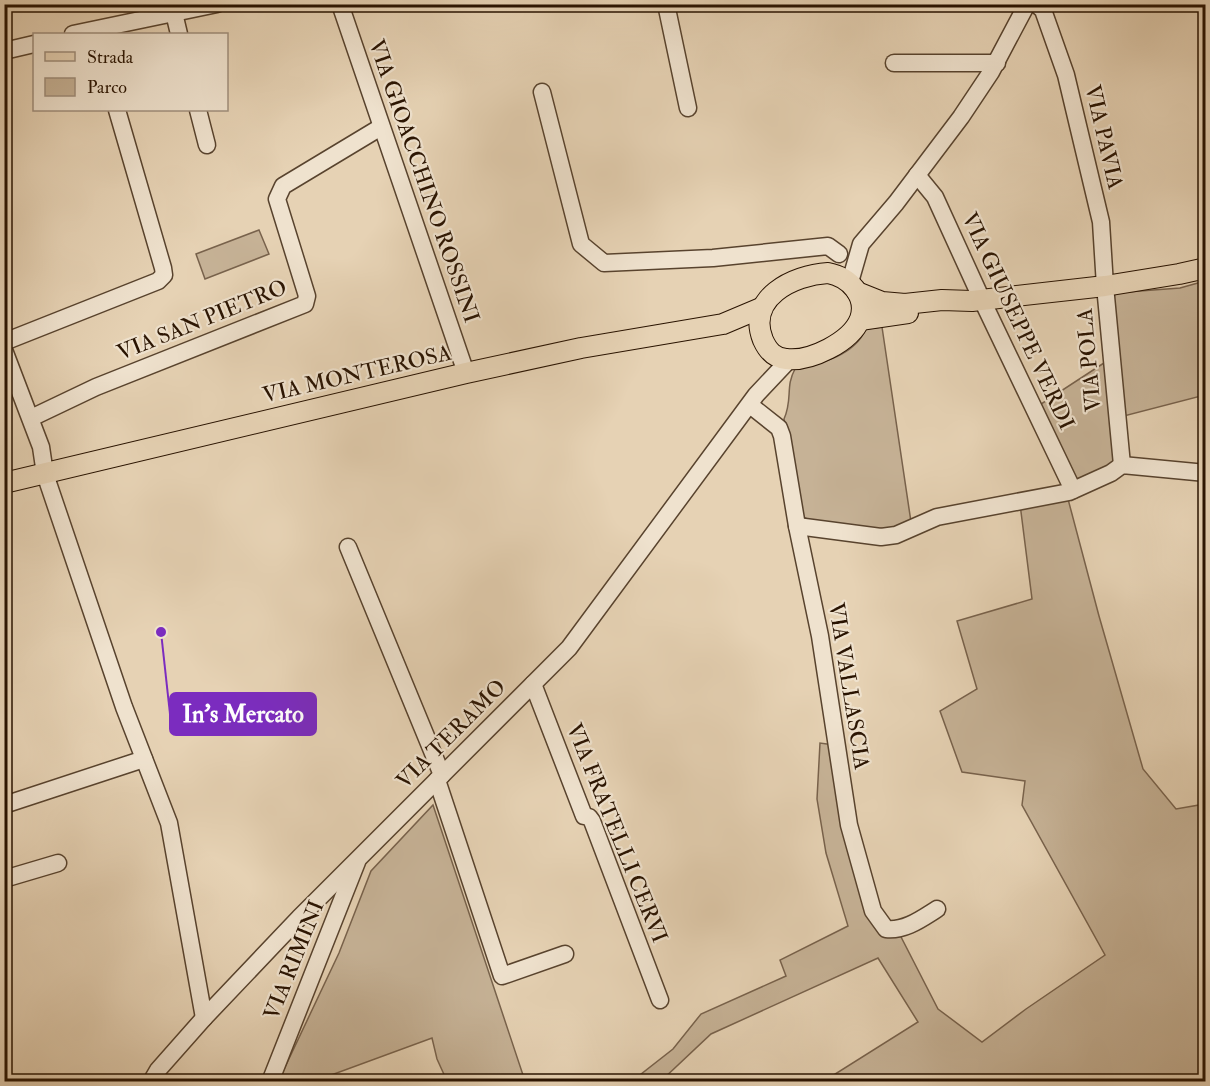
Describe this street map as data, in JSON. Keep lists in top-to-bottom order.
{
  "streets": {
    "main road": ["VIA MONTEROSA"],
    "street": [
      "VIA PAVIA",
      "VIA GIOACCHINO ROSSINI",
      "VIA SAN PIETRO",
      "VIA GIUSEPPE VERDI",
      "VIA POLA",
      "VIA VALLASCIA",
      "VIA TERAMO",
      "VIA FRATELLI CERVI",
      "VIA RIMINI"
    ]
  },
  "crossings": [
    ["VIA PAVIA", "VIA POLA"],
    ["VIA GIOACCHINO ROSSINI", "VIA SAN PIETRO"],
    ["VIA GIOACCHINO ROSSINI", "VIA MONTEROSA"],
    ["VIA MONTEROSA", "VIA TERAMO"],
    ["VIA VALLASCIA", "VIA TERAMO"],
    ["VIA TERAMO", "VIA FRATELLI CERVI"],
    ["VIA TERAMO", "VIA RIMINI"]
  ],
  "places": ["In's Mercato"],
  "legend": ["Strada", "Parco"]
}
